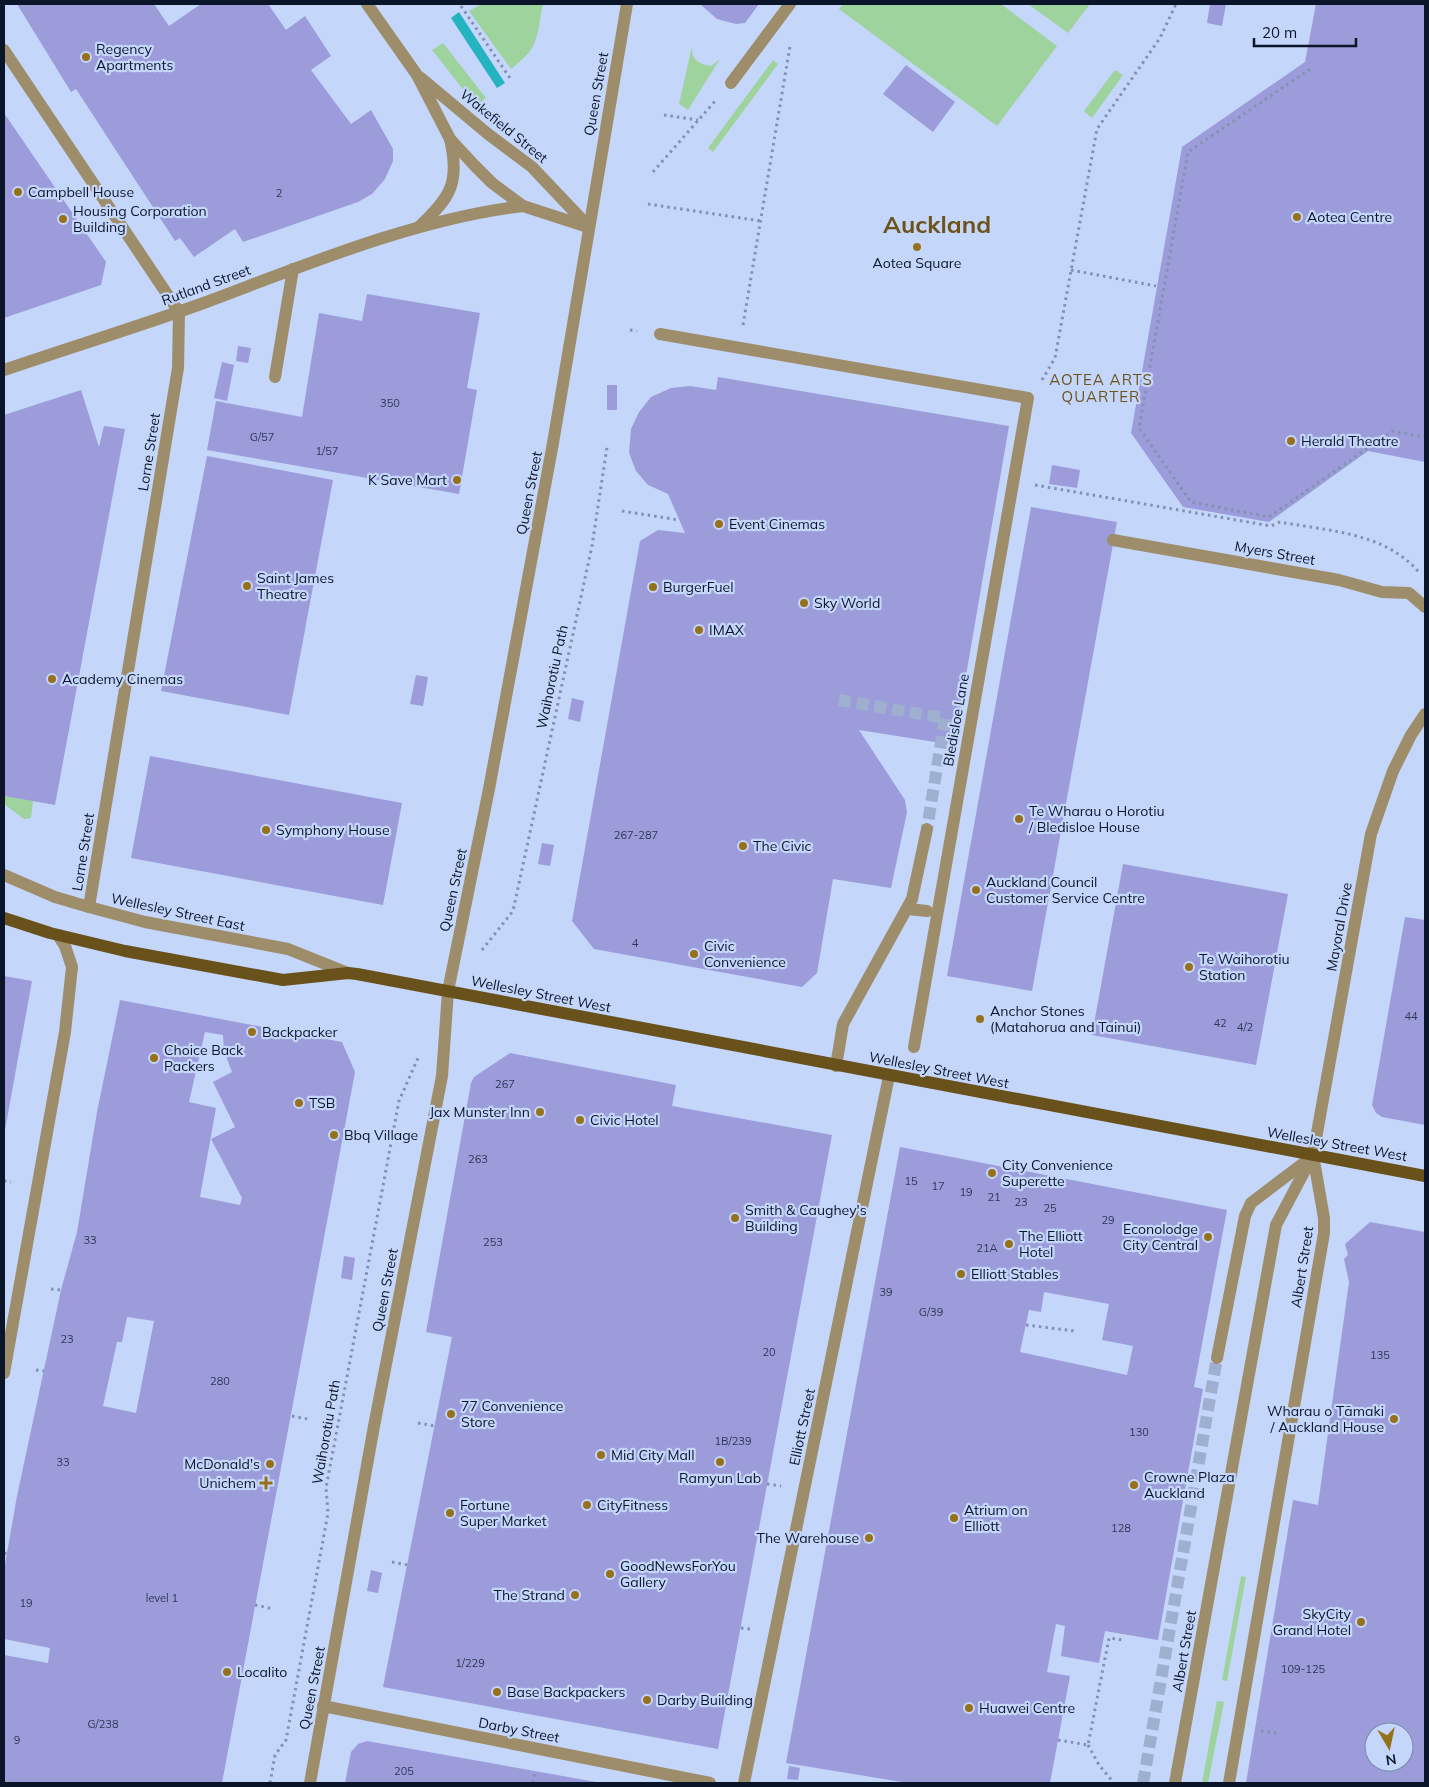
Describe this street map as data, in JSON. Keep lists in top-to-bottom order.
{
  "streets": {
    "main road": ["Wellesley Street East", "Wellesley Street West"],
    "street": [
      "Queen Street",
      "Wakefield Street",
      "Rutland Street",
      "Lorne Street",
      "Myers Street",
      "Bledisloe Lane",
      "Mayoral Drive",
      "Albert Street",
      "Elliott Street",
      "Darby Street"
    ],
    "path": ["Waihorotiu Path"]
  },
  "crossings": [
    ["Queen Street", "Wakefield Street"],
    ["Queen Street", "Wellesley Street East"],
    ["Queen Street", "Wellesley Street West"],
    ["Queen Street", "Darby Street"],
    ["Wakefield Street", "Rutland Street"],
    ["Rutland Street", "Lorne Street"],
    ["Lorne Street", "Wellesley Street East"],
    ["Wellesley Street East", "Wellesley Street West"],
    ["Mayoral Drive", "Wellesley Street West"],
    ["Mayoral Drive", "Albert Street"],
    ["Wellesley Street West", "Albert Street"],
    ["Wellesley Street West", "Elliott Street"]
  ],
  "districts": ["Auckland", "AOTEA ARTS QUARTER"],
  "places": {
    "other": [
      "Regency Apartments",
      "Campbell House",
      "Aotea Centre",
      "Housing Corporation Building",
      "Aotea Square",
      "Herald Theatre",
      "K Save Mart",
      "Event Cinemas",
      "Saint James Theatre",
      "BurgerFuel",
      "Sky World",
      "IMAX",
      "Academy Cinemas",
      "Te Wharau o Horotiu / Bledisloe House",
      "Symphony House",
      "The Civic",
      "Auckland Council Customer Service Centre",
      "Civic Convenience",
      "Te Waihorotiu Station",
      "Anchor Stones (Matahorua and Tainui)",
      "Backpacker",
      "Choice Back Packers",
      "TSB",
      "Jax Munster Inn",
      "Civic Hotel",
      "Bbq Village",
      "City Convenience Superette",
      "Smith & Caughey's Building",
      "Econolodge City Central",
      "The Elliott Hotel",
      "Elliott Stables",
      "77 Convenience Store",
      "Wharau o Tāmaki / Auckland House",
      "Mid City Mall",
      "Ramyun Lab",
      "McDonald's",
      "Crowne Plaza Auckland",
      "CityFitness",
      "Fortune Super Market",
      "Atrium on Elliott",
      "The Warehouse",
      "GoodNewsForYou Gallery",
      "The Strand",
      "SkyCity Grand Hotel",
      "Localito",
      "Base Backpackers",
      "Darby Building",
      "Huawei Centre"
    ],
    "health": ["Unichem"]
  },
  "house_numbers": [
    "2",
    "350",
    "G/57",
    "1/57",
    "267-287",
    "4",
    "44",
    "42",
    "4/2",
    "267",
    "263",
    "15",
    "17",
    "19",
    "21",
    "23",
    "25",
    "29",
    "33",
    "253",
    "21A",
    "39",
    "G/39",
    "23",
    "20",
    "135",
    "280",
    "130",
    "1B/239",
    "33",
    "128",
    "level 1",
    "19",
    "1/229",
    "109-125",
    "G/238",
    "9",
    "205"
  ],
  "scale_bar": "20 m",
  "north": "bottom"
}
